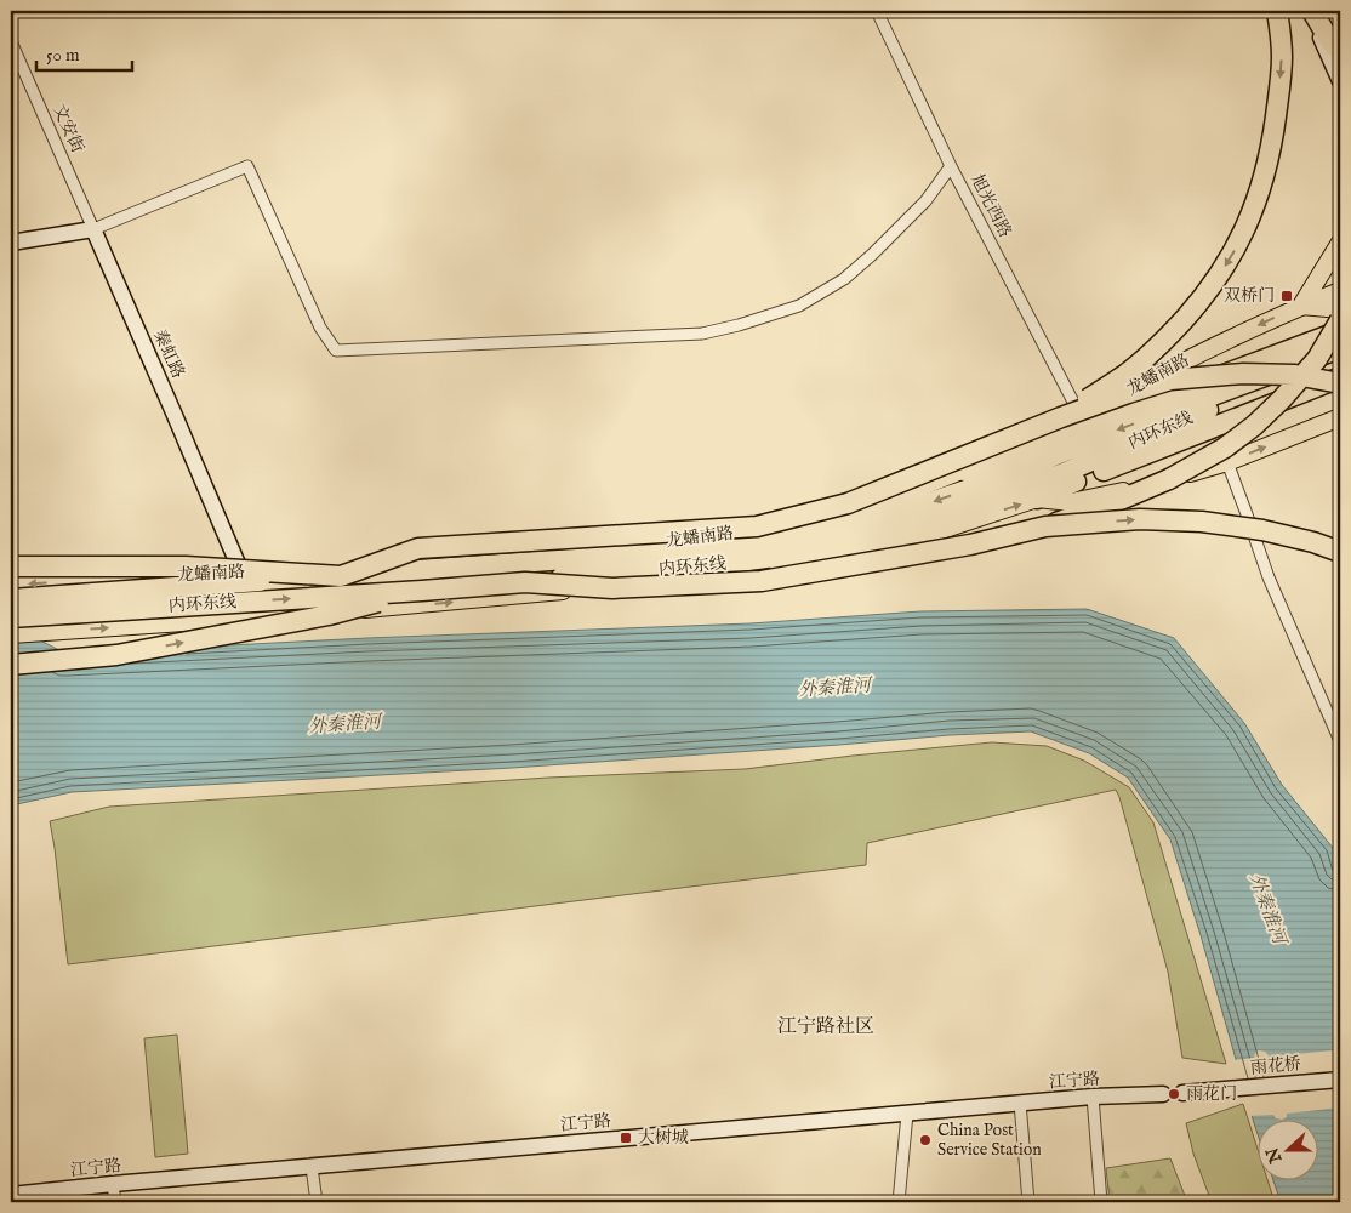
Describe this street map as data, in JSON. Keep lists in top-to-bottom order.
{
  "streets": {
    "highway": ["内环东线"],
    "main road": ["龙蟠南路"],
    "street": [
      "文安街",
      "旭光西路",
      "秦虹路",
      "雨花桥",
      "江宁路"
    ]
  },
  "crossings": [
    ["文安街", "秦虹路"],
    ["旭光西路", "龙蟠南路"],
    ["秦虹路", "龙蟠南路"]
  ],
  "districts": ["江宁路社区"],
  "water": ["外秦淮河"],
  "places": {
    "transit": ["双桥门", "大树城"],
    "other": ["雨花门", "China Post Service Station"]
  },
  "scale_bar": "50 m",
  "north": "left"
}
